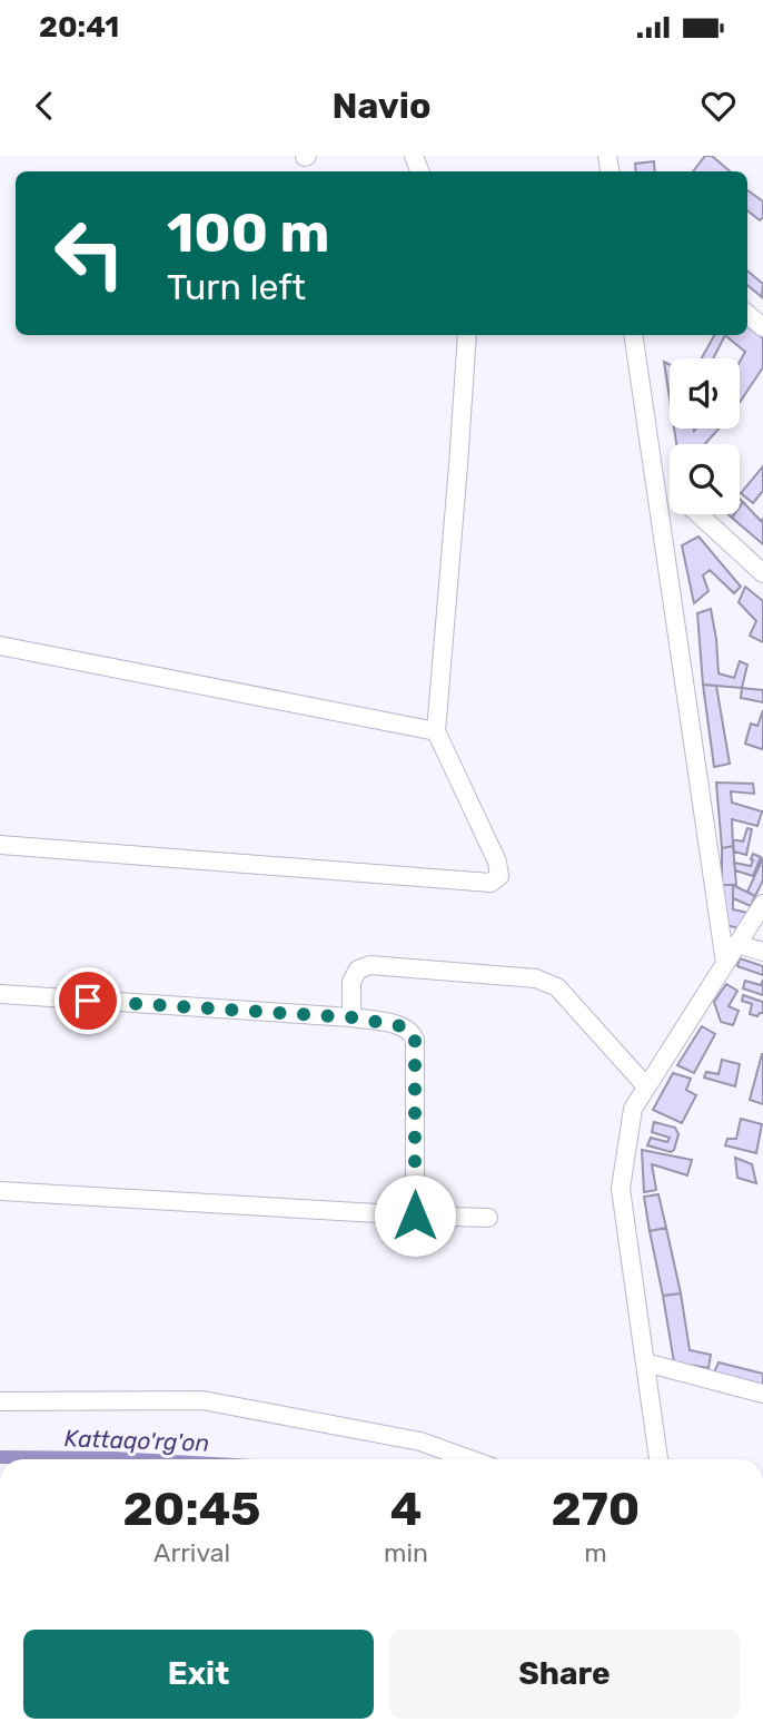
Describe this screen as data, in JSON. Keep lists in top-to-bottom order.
{
  "water": ["Kattaqo'rg'on"],
  "page": {
    "status": "20:41",
    "header": "Navio",
    "turn": ["100 m", "Turn left"],
    "eta": [
      "20:45",
      "Arrival",
      "4",
      "min",
      "270",
      "m"
    ],
    "buttons": ["Exit", "Share"]
  }
}
